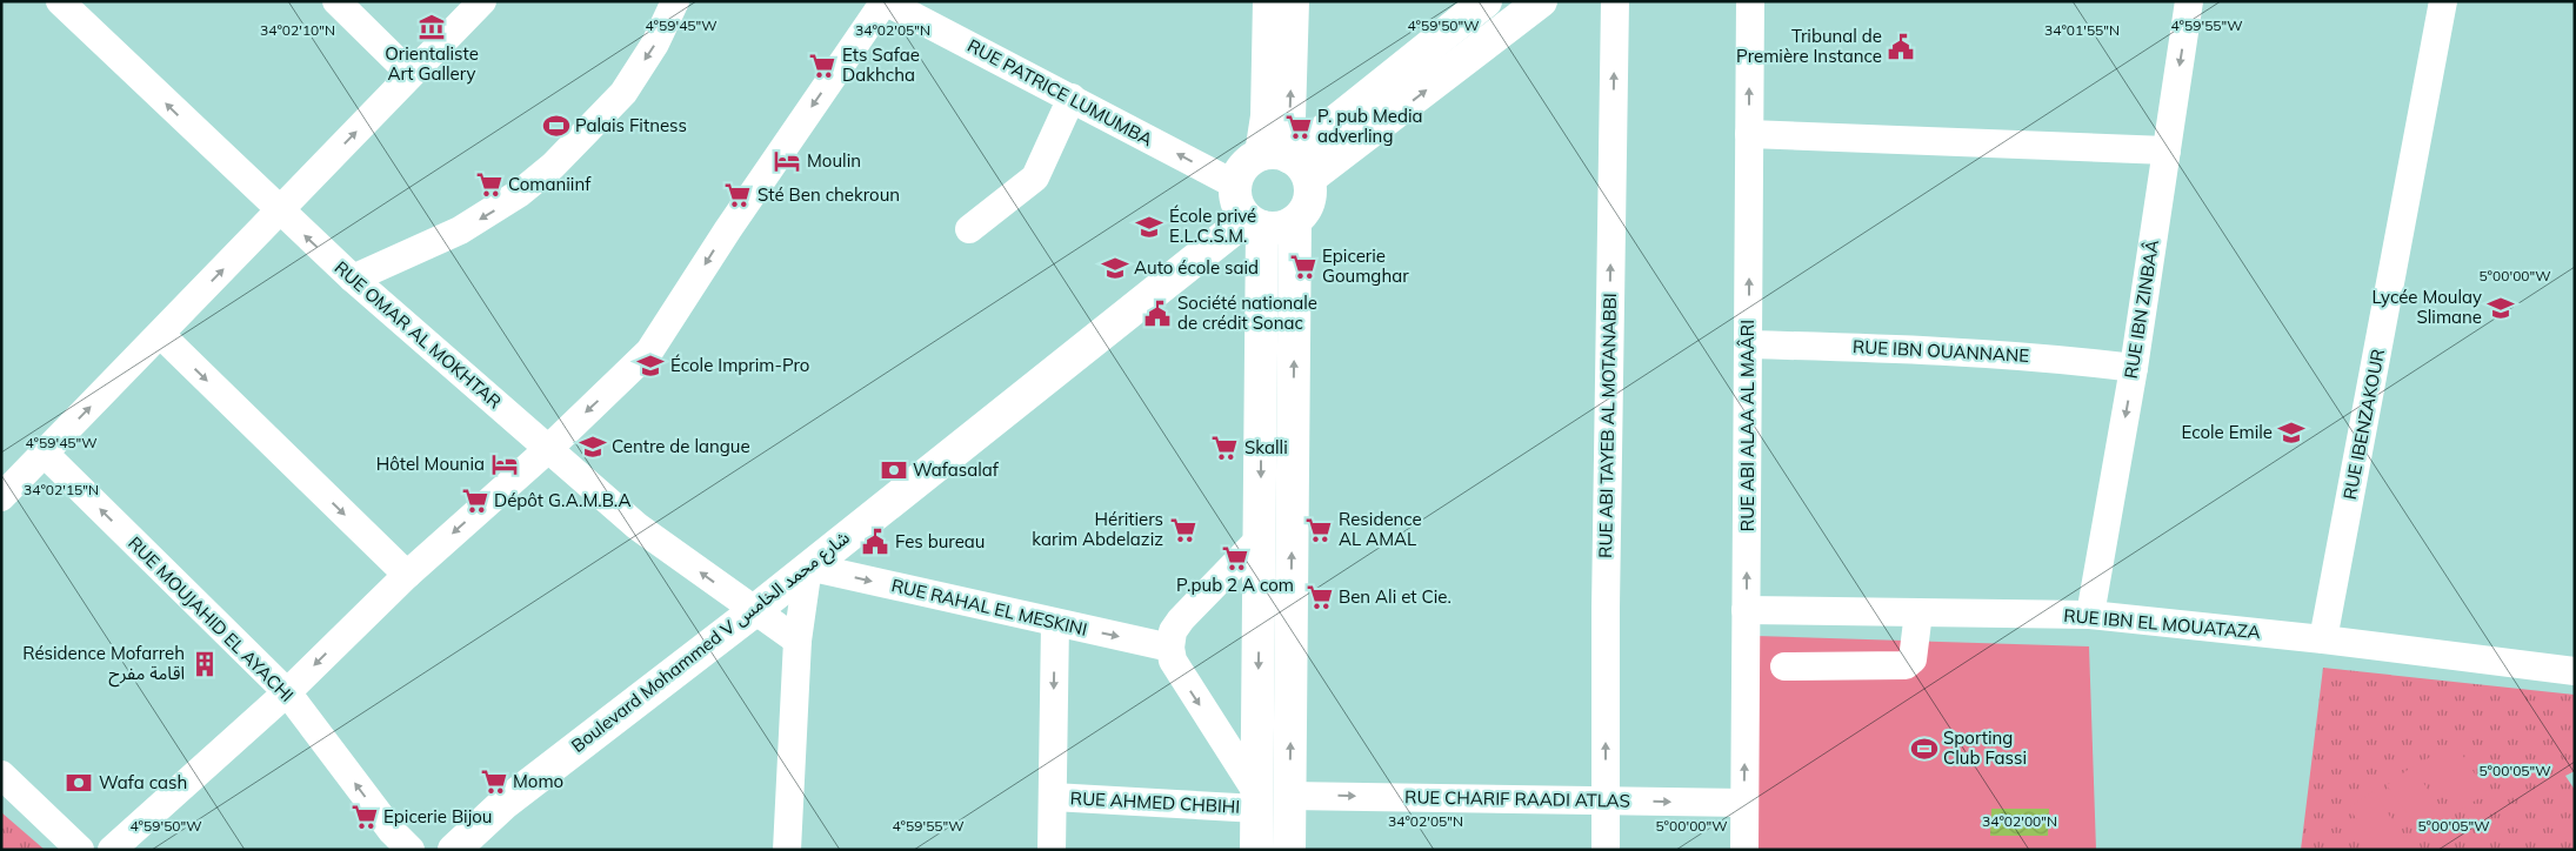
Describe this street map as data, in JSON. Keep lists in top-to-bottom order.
{
  "streets": {
    "main road": ["Boulevard Mohammed V شارع محمد الخامس"],
    "street": [
      "RUE PATRICE LUMUMBA",
      "RUE IBN ZINBAÂ",
      "RUE OMAR AL MOKHTAR",
      "RUE IBN OUANNANE",
      "RUE IBENZAKOUR",
      "RUE ABI TAYEB AL MOTANABBI",
      "RUE ABI ALAA AL MAÂRI",
      "RUE RAHAL EL MESKINI",
      "RUE MOUJAHID EL AYACHI",
      "RUE IBN EL MOUATAZA",
      "RUE CHARIF RAADI ATLAS",
      "RUE AHMED CHBIHI"
    ]
  },
  "crossings": [
    ["RUE PATRICE LUMUMBA", "Boulevard Mohammed V شارع محمد الخامس"],
    ["RUE IBN ZINBAÂ", "RUE IBN OUANNANE"],
    ["RUE IBN ZINBAÂ", "RUE IBN EL MOUATAZA"],
    ["RUE OMAR AL MOKHTAR", "Boulevard Mohammed V شارع محمد الخامس"],
    ["RUE IBN OUANNANE", "RUE ABI ALAA AL MAÂRI"],
    ["RUE IBENZAKOUR", "RUE IBN EL MOUATAZA"],
    ["RUE ABI TAYEB AL MOTANABBI", "RUE CHARIF RAADI ATLAS"],
    ["RUE ABI ALAA AL MAÂRI", "RUE IBN EL MOUATAZA"],
    ["RUE ABI ALAA AL MAÂRI", "RUE CHARIF RAADI ATLAS"],
    ["RUE RAHAL EL MESKINI", "Boulevard Mohammed V شارع محمد الخامس"]
  ],
  "one_way": [
    "RUE PATRICE LUMUMBA",
    "RUE IBN ZINBAÂ",
    "RUE ABI TAYEB AL MOTANABBI",
    "RUE ABI ALAA AL MAÂRI",
    "RUE RAHAL EL MESKINI",
    "RUE CHARIF RAADI ATLAS"
  ],
  "places": {
    "museum": ["Orientaliste Art Gallery"],
    "public building": ["Tribunal de Première Instance", "Société nationale de crédit Sonac", "Fes bureau"],
    "supermarket": [
      "Ets Safae Dakhcha",
      "P. pub Media adverling",
      "Comaniinf",
      "Sté Ben chekroun",
      "Epicerie Goumghar",
      "Skalli",
      "Dépôt G.A.M.B.A",
      "Héritiers karim Abdelaziz",
      "Residence AL AMAL",
      "P.pub 2 A com",
      "Ben Ali et Cie.",
      "Momo",
      "Epicerie Bijou"
    ],
    "sports": ["Palais Fitness", "Sporting Club Fassi"],
    "hotel": ["Moulin", "Hôtel Mounia"],
    "school or university": [
      "École privé E.L.C.S.M.",
      "Auto école said",
      "Lycée Moulay Slimane",
      "École Imprim-Pro",
      "Ecole Emile",
      "Centre de langue"
    ],
    "bank": ["Wafasalaf", "Wafa cash"],
    "building": ["Résidence Mofarreh اقامة مفرح"]
  },
  "coordinates": [
    "4°59'55\"W",
    "4°59'45\"W",
    "4°59'50\"W",
    "34°02'10\"N",
    "34°02'05\"N",
    "34°01'55\"N",
    "5°00'00\"W",
    "34°02'15\"N",
    "5°00'05\"W",
    "34°02'00\"N"
  ]
}
